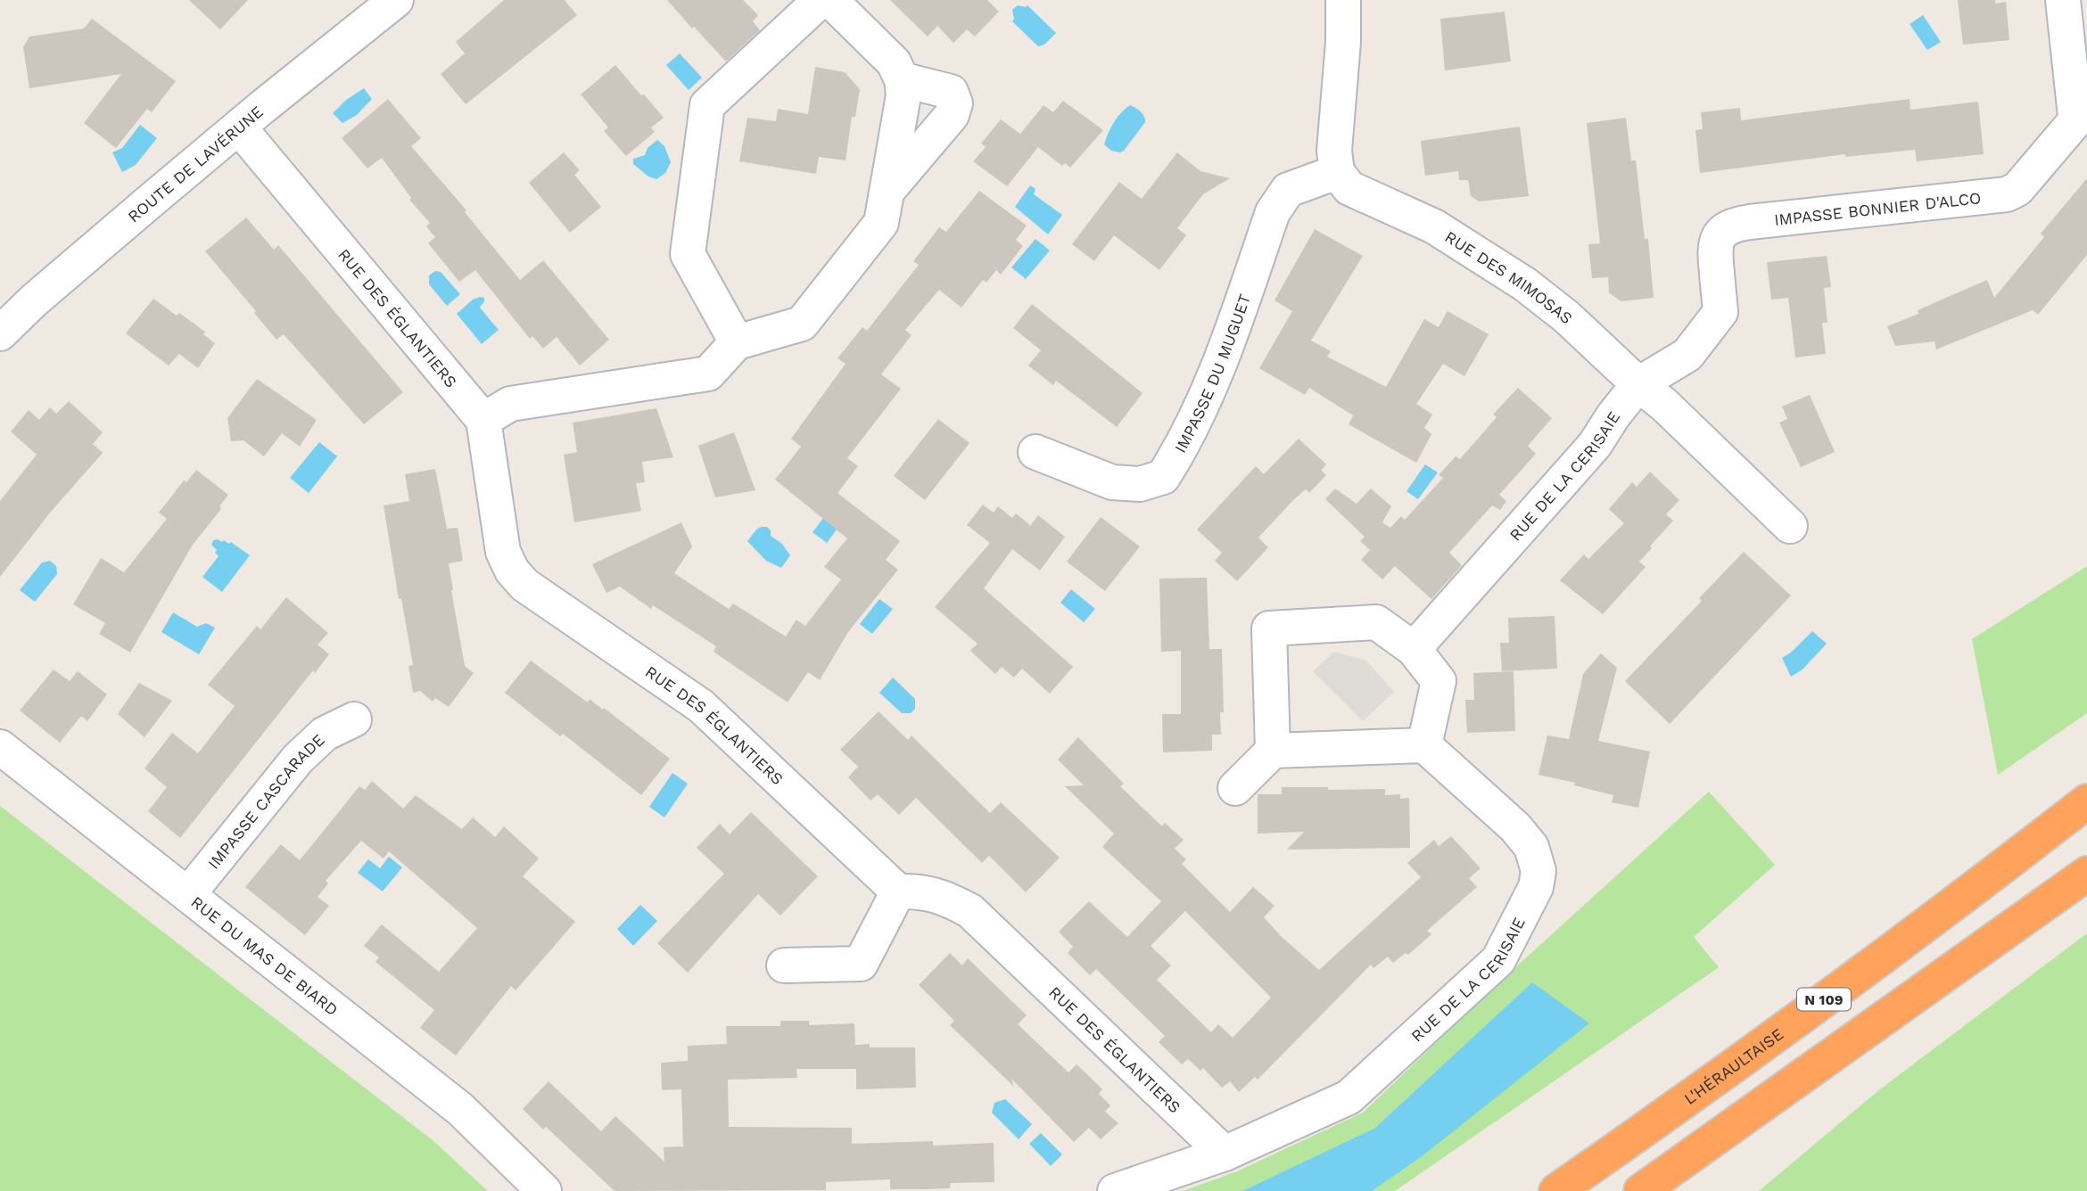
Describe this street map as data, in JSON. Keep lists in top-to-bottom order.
{
  "streets": {
    "highway": ["N 109", "L'HÉRAULTAISE"],
    "street": [
      "ROUTE DE LAVÉRUNE",
      "IMPASSE BONNIER D'ALCO",
      "RUE DES MIMOSAS",
      "RUE DES ÉGLANTIERS",
      "IMPASSE DU MUGUET",
      "RUE DE LA CERISAIE",
      "IMPASSE CASCARADE",
      "RUE DU MAS DE BIARD"
    ]
  },
  "crossings": [
    ["ROUTE DE LAVÉRUNE", "RUE DES ÉGLANTIERS"],
    ["IMPASSE BONNIER D'ALCO", "RUE DES MIMOSAS"],
    ["IMPASSE BONNIER D'ALCO", "RUE DE LA CERISAIE"],
    ["RUE DES MIMOSAS", "IMPASSE DU MUGUET"],
    ["RUE DES MIMOSAS", "RUE DE LA CERISAIE"],
    ["RUE DES ÉGLANTIERS", "RUE DE LA CERISAIE"],
    ["IMPASSE CASCARADE", "RUE DU MAS DE BIARD"]
  ]
}
